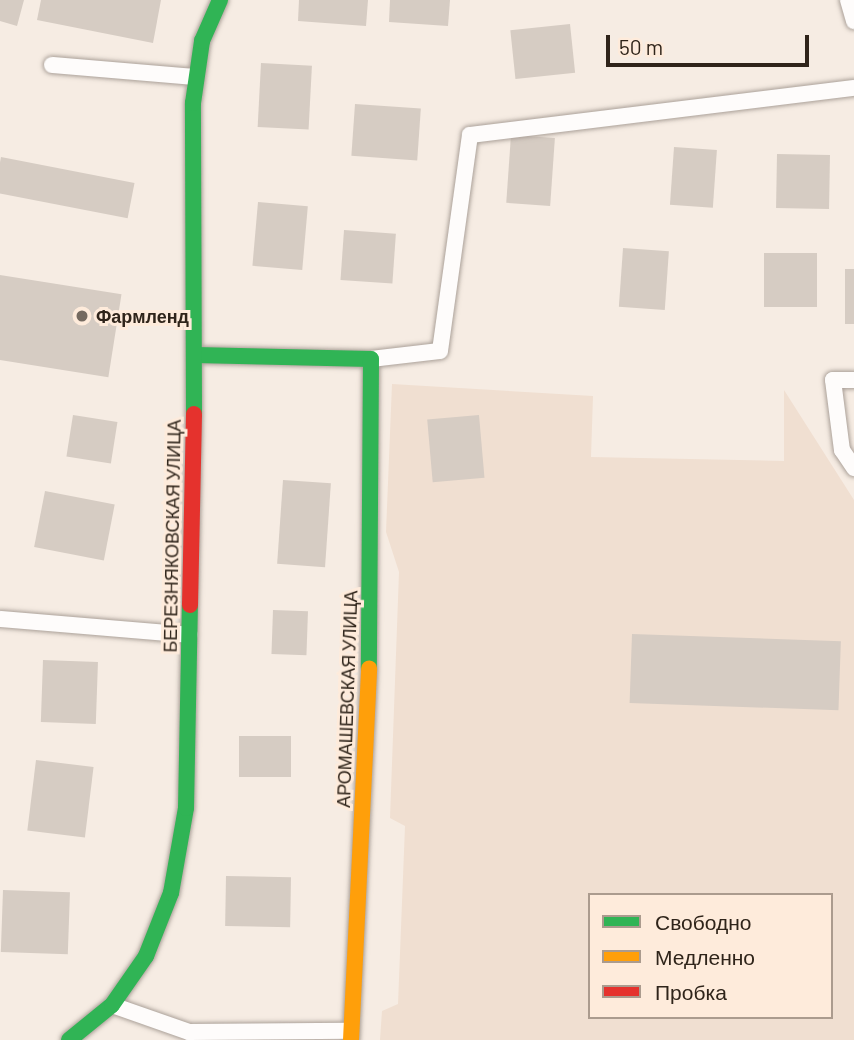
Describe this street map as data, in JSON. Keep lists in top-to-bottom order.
{
  "streets": {
    "street": ["БЕРЕЗНЯКОВСКАЯ УЛИЦА", "АРОМАШЕВСКАЯ УЛИЦА"]
  },
  "places": ["Фармленд"],
  "legend": ["Свободно", "Медленно", "Пробка"],
  "scale_bar": "50 m"
}
